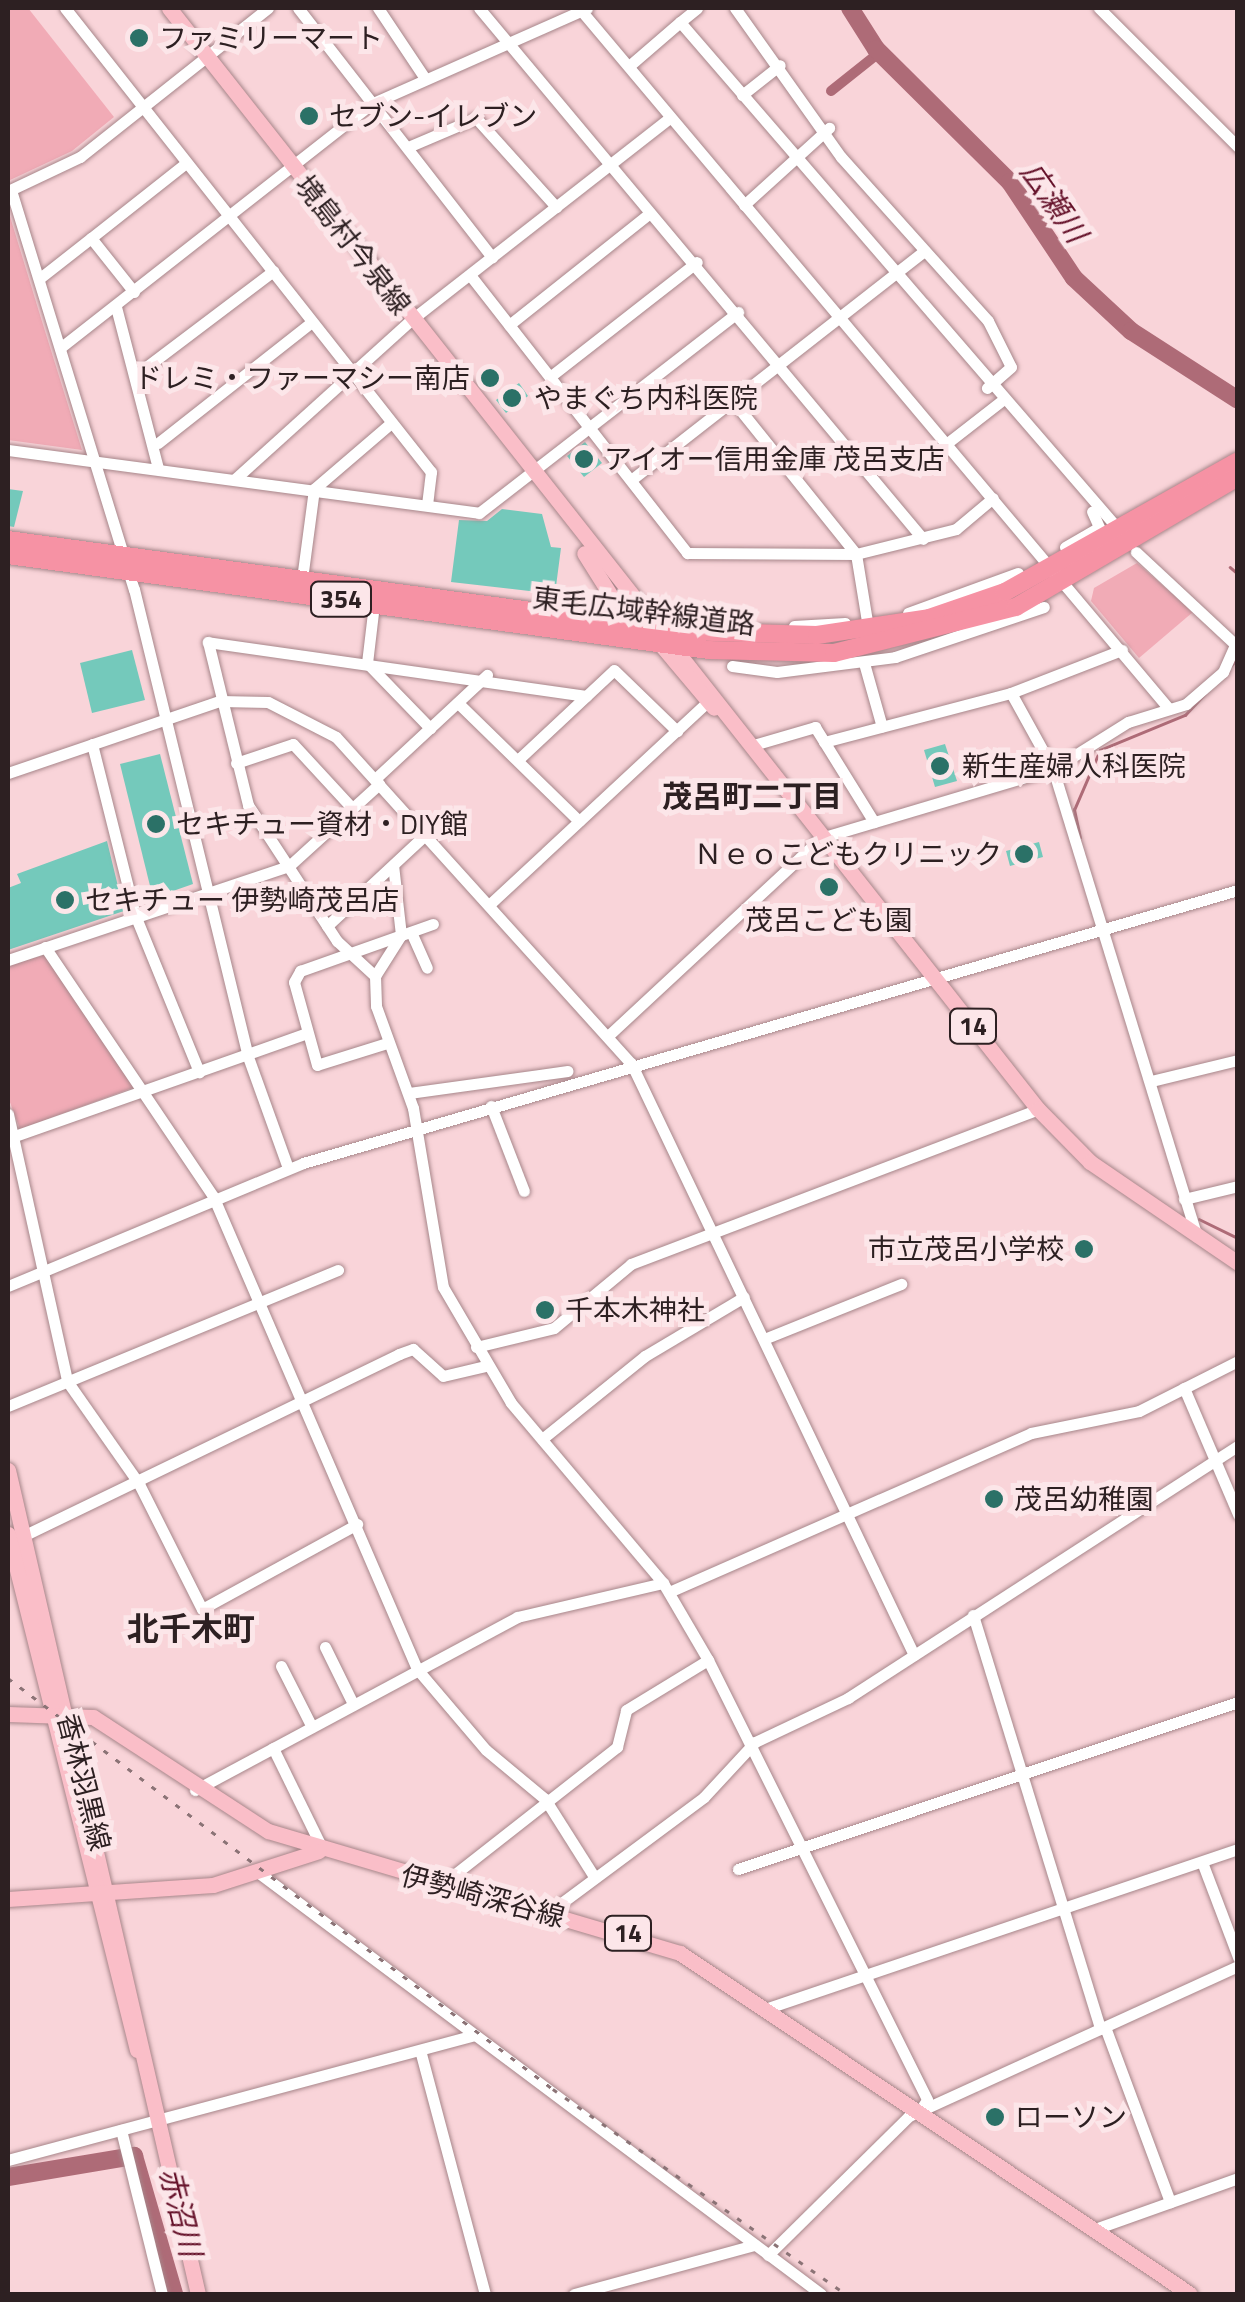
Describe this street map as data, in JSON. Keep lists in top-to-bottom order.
{
  "streets": {
    "highway": ["354", "東毛広域幹線道路"],
    "main road": [
      "境島村今泉線",
      "14",
      "香林羽黒線",
      "伊勢崎深谷線"
    ]
  },
  "crossings": [
    ["境島村今泉線", "東毛広域幹線道路"],
    ["境島村今泉線", "14"],
    ["東毛広域幹線道路", "14"],
    ["香林羽黒線", "伊勢崎深谷線"]
  ],
  "districts": ["茂呂町二丁目", "北千木町"],
  "water": ["広瀬川", "赤沼川"],
  "places": [
    "ファミリーマート",
    "セブン-イレブン",
    "ドレミ・ファーマシー南店",
    "やまぐち内科医院",
    "アイオー信用金庫 茂呂支店",
    "新生産婦人科医院",
    "セキチュー資材・DIY館",
    "Ｎｅｏこどもクリニック",
    "茂呂こども園",
    "セキチュー 伊勢崎茂呂店",
    "市立茂呂小学校",
    "千本木神社",
    "茂呂幼稚園",
    "ローソン"
  ]
}
